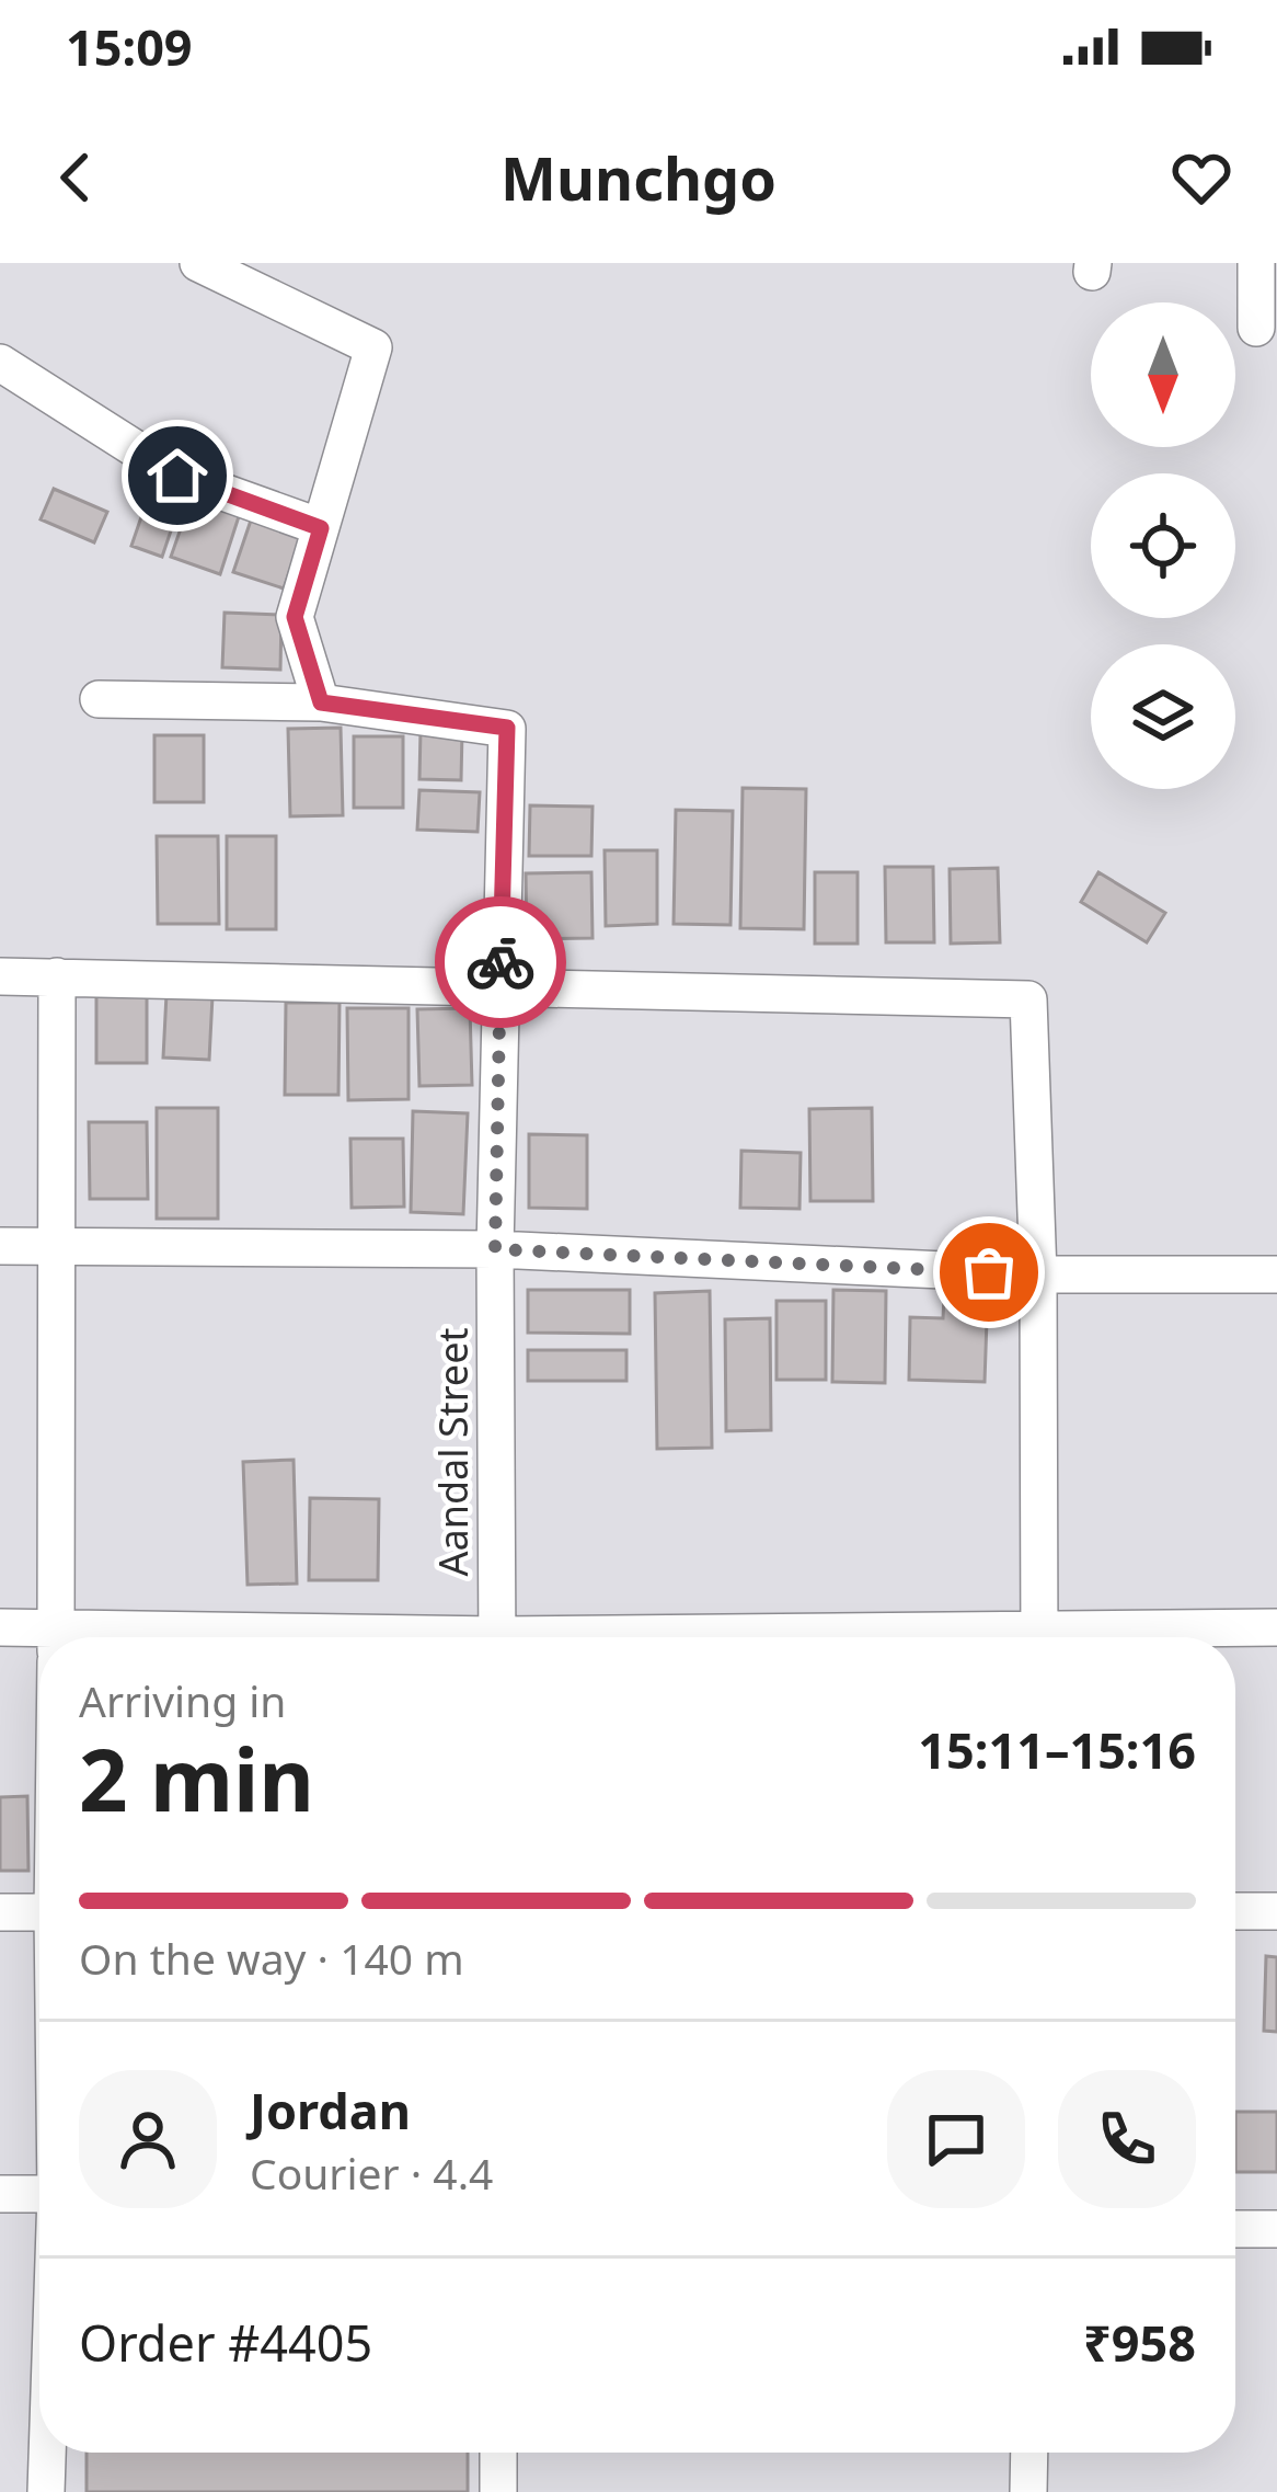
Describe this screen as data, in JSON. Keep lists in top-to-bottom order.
{
  "streets": {
    "street": ["Aandal Street"]
  },
  "north": "bottom",
  "page": {
    "status": "15:09",
    "header": "Munchgo",
    "heading": ["2 min", "Arriving in", "15:11–15:16"],
    "panel": [
      "Jordan",
      "Courier · 4.4",
      "Order #4405",
      "₹958"
    ],
    "bar": "On the way · 140 m"
  }
}
